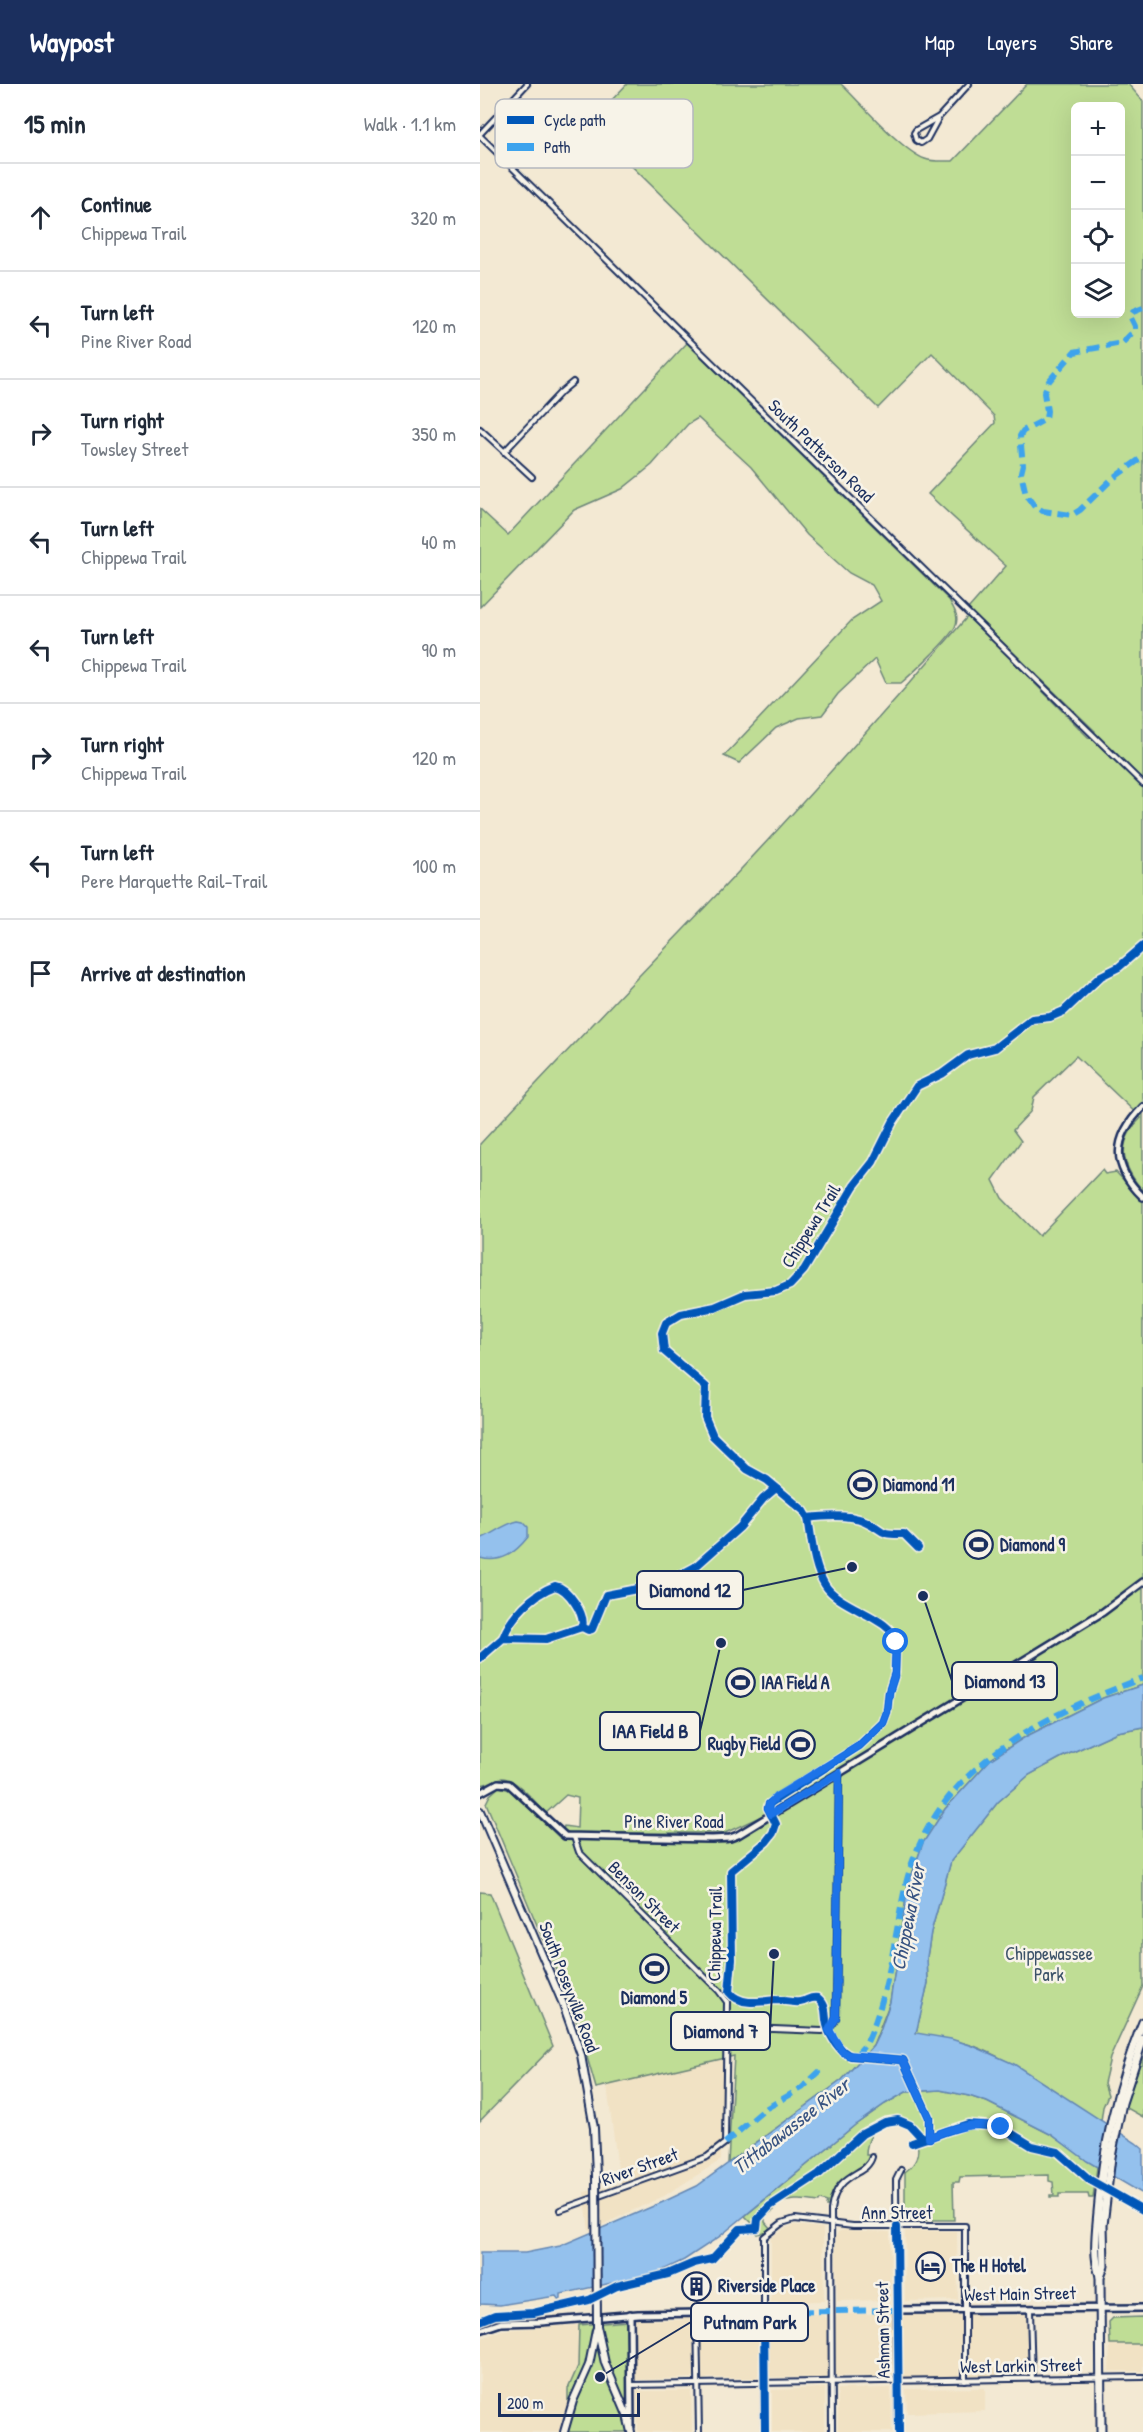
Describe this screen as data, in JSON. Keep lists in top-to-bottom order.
{
  "streets": {
    "main road": ["South Poseyville Road"],
    "street": [
      "South Patterson Road",
      "Pine River Road",
      "Benson Street",
      "River Street",
      "Ann Street",
      "West Main Street",
      "Ashman Street",
      "West Larkin Street"
    ],
    "cycle path": ["Chippewa Trail"]
  },
  "crossings": [
    ["Pine River Road", "Benson Street"],
    ["Benson Street", "River Street"],
    ["Ann Street", "West Main Street"],
    ["Ann Street", "Ashman Street"],
    ["West Main Street", "Ashman Street"],
    ["Ashman Street", "West Larkin Street"]
  ],
  "water": ["Chippewa River", "Tittabawassee River"],
  "parks": ["Chippewassee Park"],
  "places": {
    "sports": [
      "Diamond 11",
      "Diamond 9",
      "IAA Field A",
      "Rugby Field",
      "Diamond 5"
    ],
    "other": [
      "Diamond 12",
      "Diamond 13",
      "IAA Field B",
      "Diamond 7",
      "Putnam Park"
    ],
    "hotel": ["The H Hotel"],
    "building": ["Riverside Place"]
  },
  "legend": ["Cycle path", "Path"],
  "scale_bar": "200 m",
  "page": {
    "header": "Waypost",
    "nav": ["Map", "Layers", "Share"],
    "heading": ["15 min", "Walk · 1.1 km"],
    "map_buttons": ["+", "−"],
    "list": [
      ["Continue", "Chippewa Trail", "320 m"],
      ["Turn left", "Pine River Road", "120 m"],
      ["Turn right", "Towsley Street", "350 m"],
      ["Turn left", "Chippewa Trail", "40 m"],
      ["Turn left", "Chippewa Trail", "90 m"],
      ["Turn right", "Chippewa Trail", "120 m"],
      ["Turn left", "Pere Marquette Rail-Trail", "100 m"],
      "Arrive at destination"
    ],
    "scale": "200 m"
  }
}
